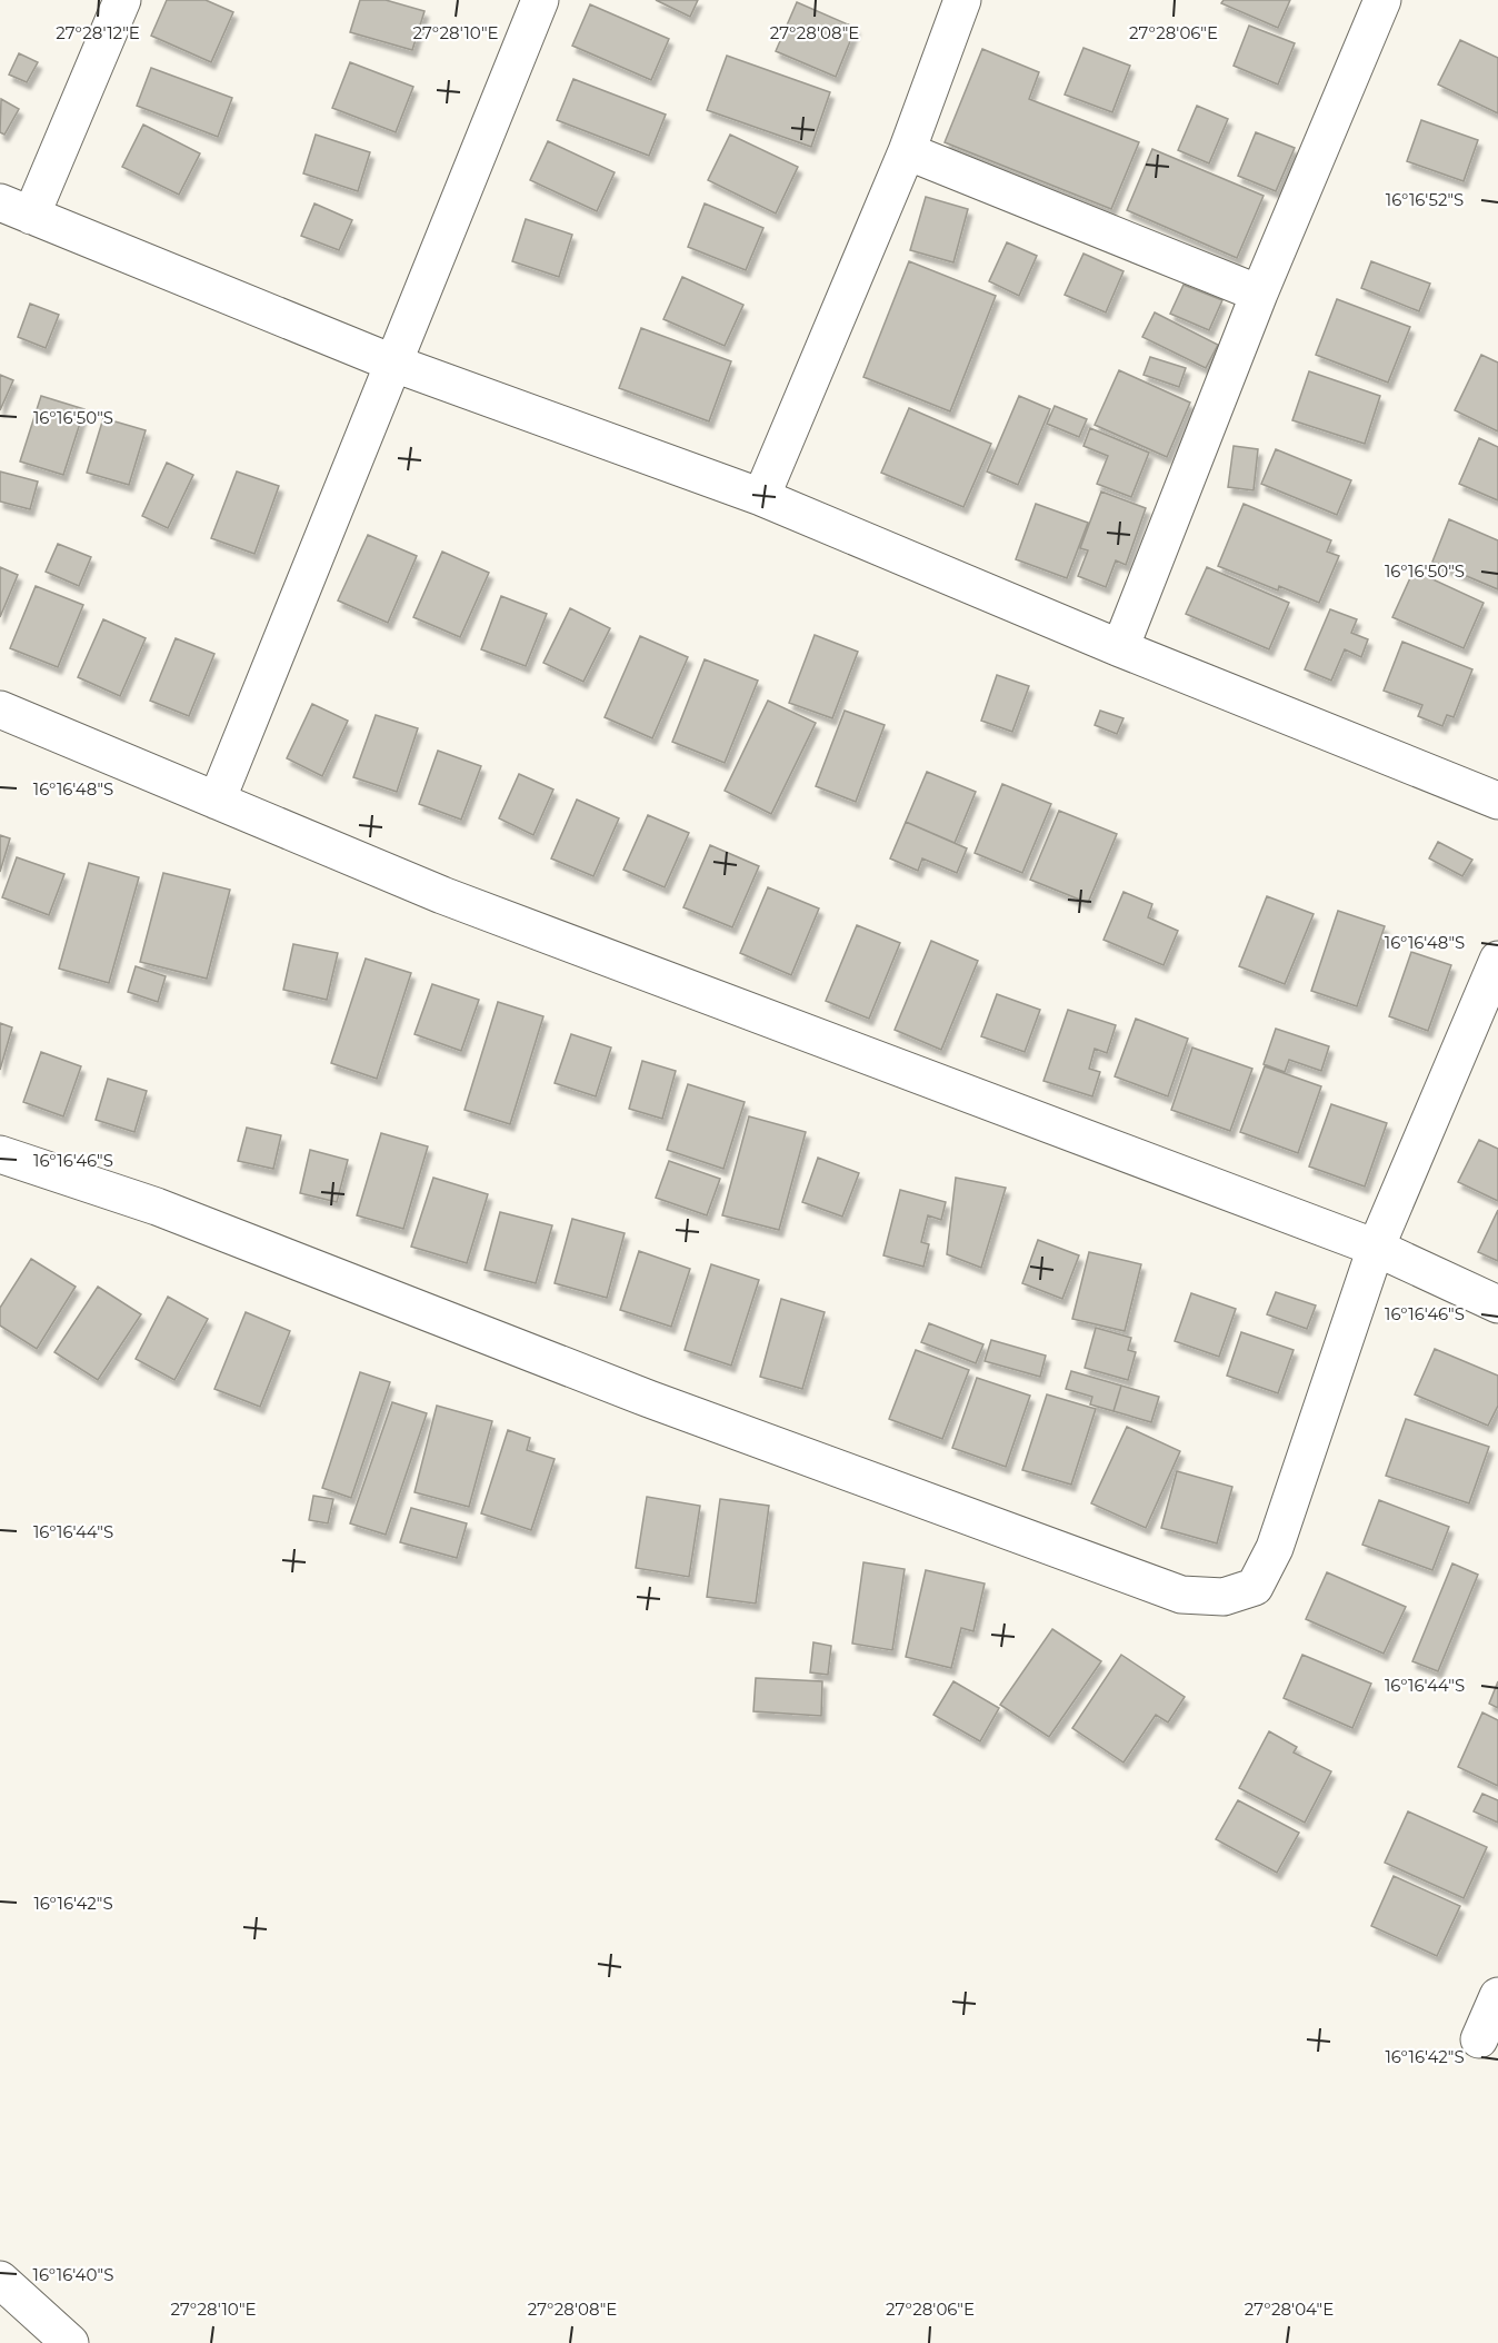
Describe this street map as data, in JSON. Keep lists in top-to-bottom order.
{
  "coordinates": [
    "27°28'12\"E",
    "27°28'10\"E",
    "27°28'08\"E",
    "27°28'06\"E",
    "16°16'52\"S",
    "16°16'50\"S",
    "16°16'48\"S",
    "16°16'46\"S",
    "16°16'44\"S",
    "16°16'42\"S",
    "16°16'40\"S",
    "27°28'04\"E"
  ]
}
